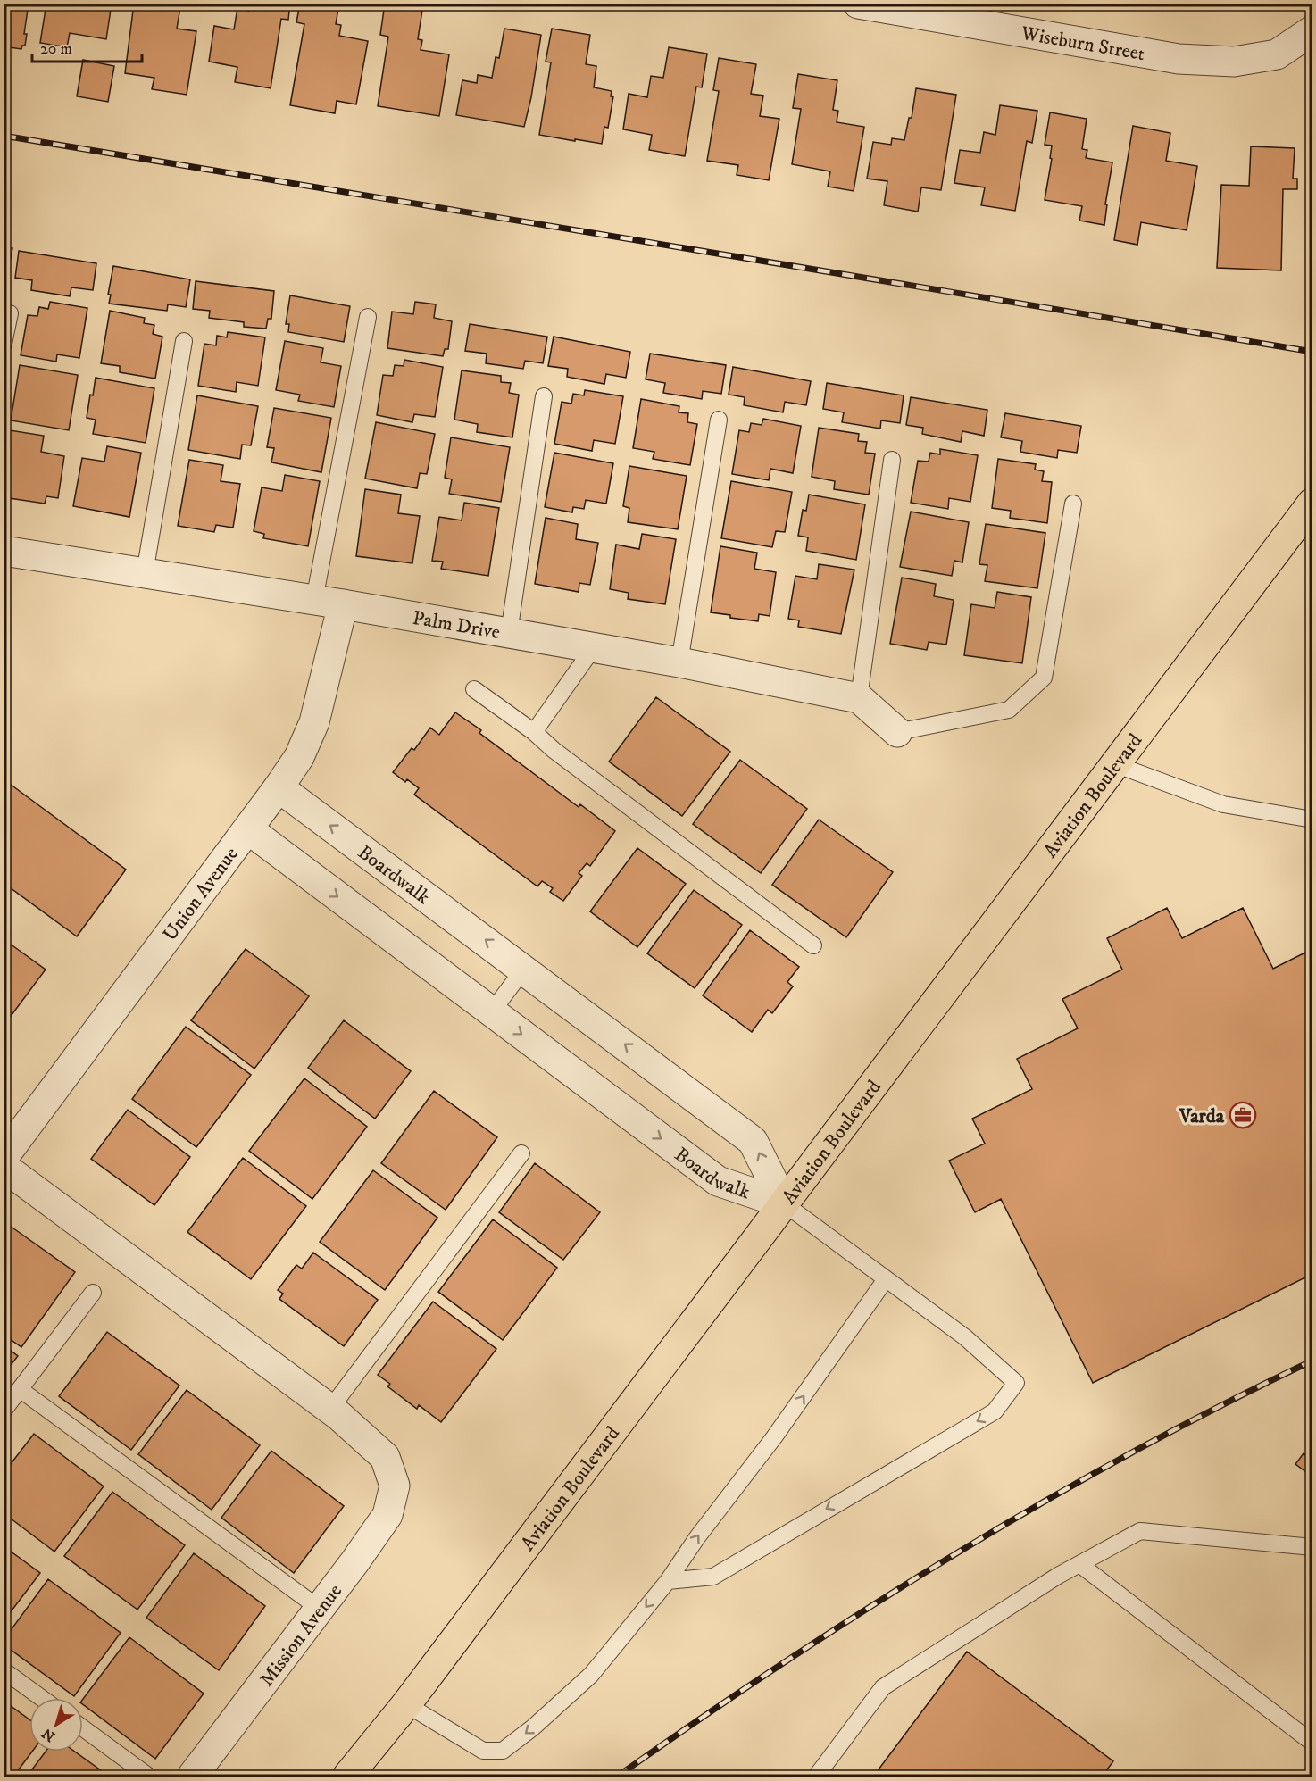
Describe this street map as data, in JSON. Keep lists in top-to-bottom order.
{
  "streets": {
    "main road": ["Aviation Boulevard"],
    "street": [
      "Wiseburn Street",
      "Palm Drive",
      "Boardwalk",
      "Union Avenue",
      "Mission Avenue"
    ]
  },
  "crossings": [
    ["Palm Drive", "Union Avenue"],
    ["Aviation Boulevard", "Boardwalk"],
    ["Boardwalk", "Union Avenue"]
  ],
  "places": {
    "office": ["Varda"]
  },
  "scale_bar": "20 m",
  "north": "bottom left"
}
